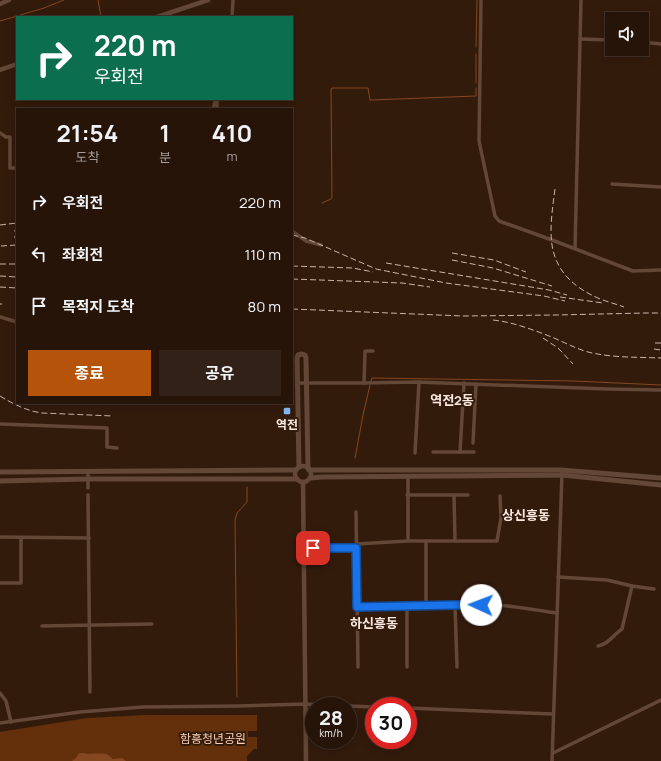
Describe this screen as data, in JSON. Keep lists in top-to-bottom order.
{
  "districts": ["역전2동", "상신흥동", "하신흥동"],
  "parks": ["함흥청년공원"],
  "places": {
    "transit": ["역전"]
  },
  "page": {
    "turn": ["220 m", "우회전"],
    "eta": [
      "21:54",
      "도착",
      "1",
      "분",
      "410",
      "m"
    ],
    "list": [
      {
        "name": "우회전",
        "value": "220 m"
      },
      {
        "name": "좌회전",
        "value": "110 m"
      },
      {
        "name": "목적지 도착",
        "value": "80 m"
      }
    ],
    "buttons": ["종료", "공유"],
    "speed": "28 km/h",
    "limit": "30"
  }
}
